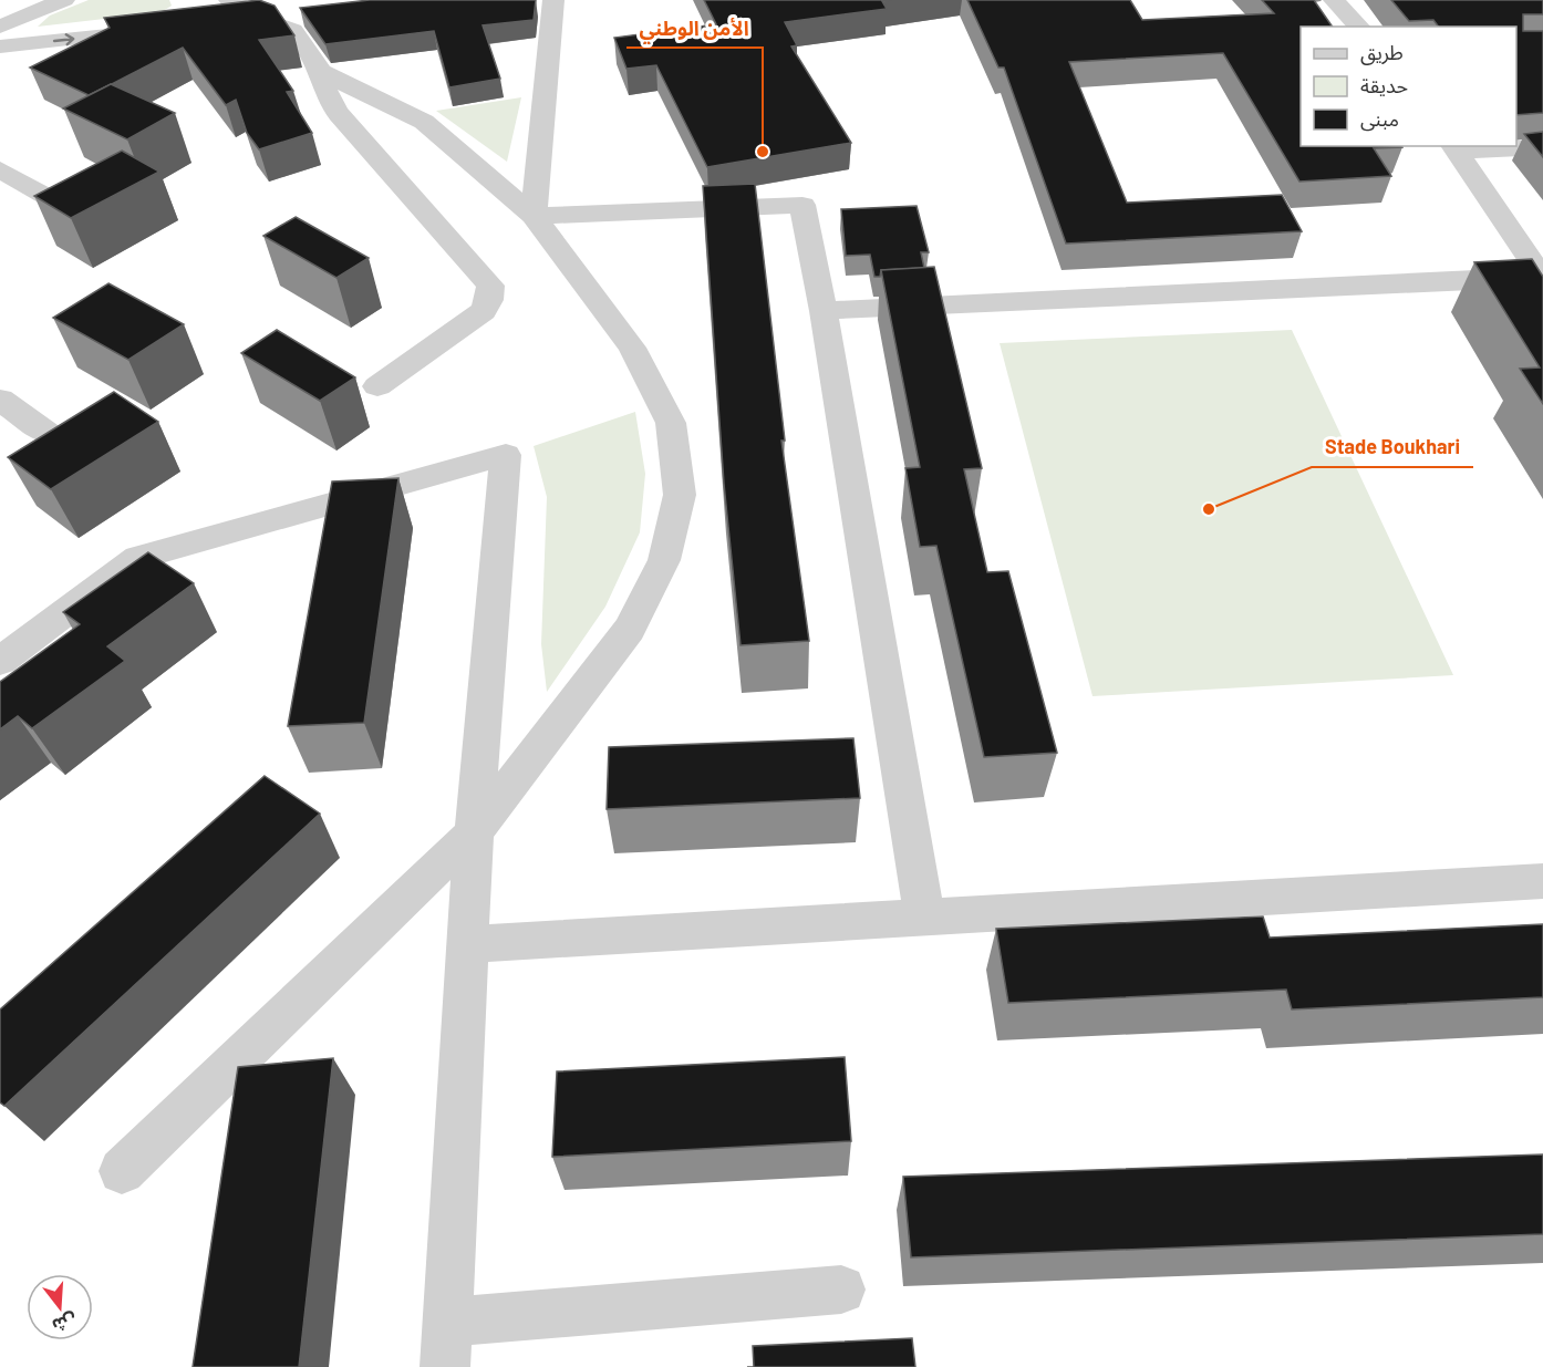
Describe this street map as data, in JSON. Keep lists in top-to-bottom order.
{
  "places": ["الأمن الوطني", "Stade Boukhari"],
  "legend": ["طريق", "حديقة", "مبنى"],
  "north": "bottom"
}
